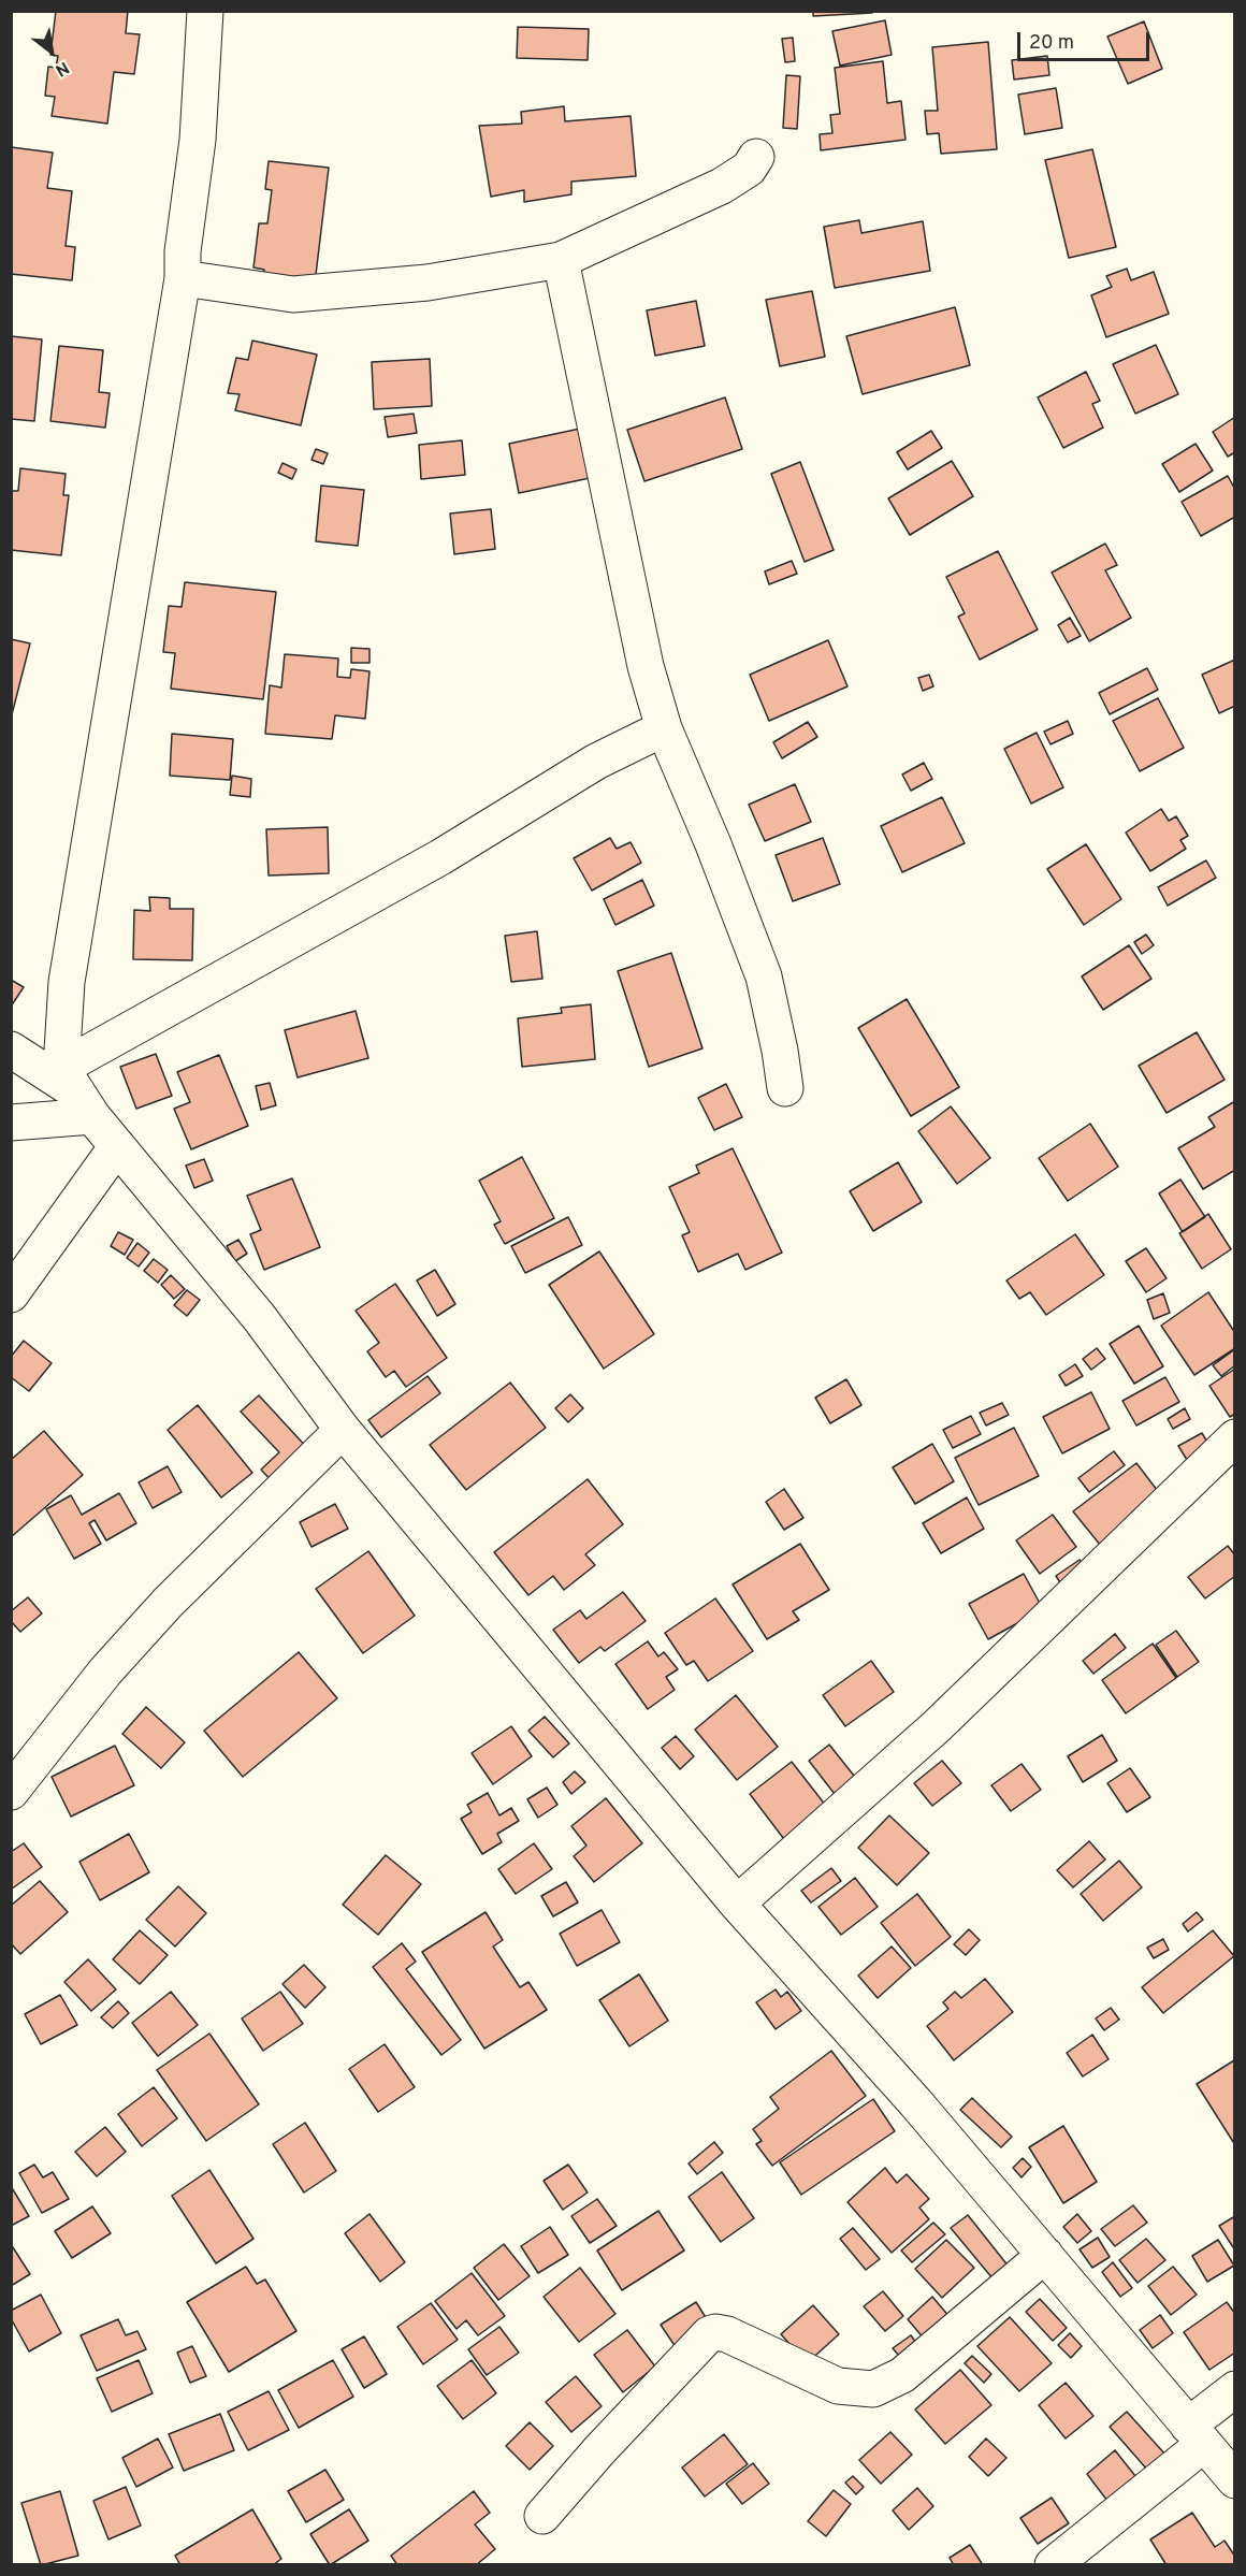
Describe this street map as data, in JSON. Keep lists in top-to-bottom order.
{
  "scale_bar": "20 m",
  "north": "bottom right"
}
